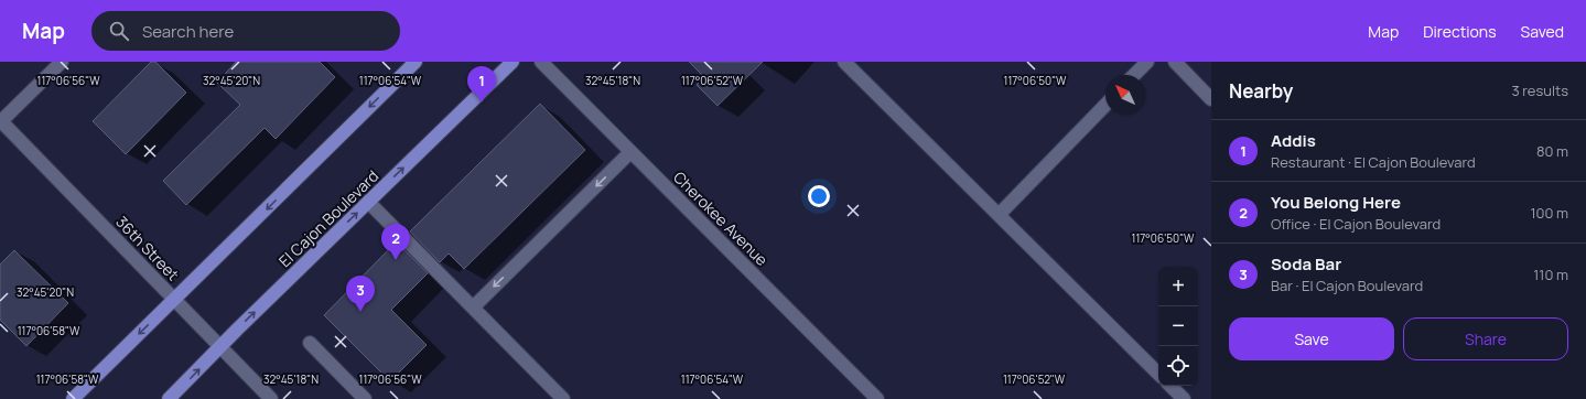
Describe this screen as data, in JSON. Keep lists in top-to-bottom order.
{
  "streets": {
    "main road": ["El Cajon Boulevard"],
    "street": ["Cherokee Avenue", "36th Street"]
  },
  "crossings": [
    ["El Cajon Boulevard", "36th Street"]
  ],
  "north": "top left",
  "page": {
    "header": "Map",
    "search": "Search here",
    "nav": ["Map", "Directions", "Saved"],
    "heading": ["Nearby", "3 results"],
    "pins": ["1", "2", "3"],
    "list": [
      {
        "mark": "1",
        "name": "Addis",
        "note": "Restaurant · El Cajon Boulevard",
        "value": "80 m"
      },
      {
        "mark": "2",
        "name": "You Belong Here",
        "note": "Office · El Cajon Boulevard",
        "value": "100 m"
      },
      {
        "mark": "3",
        "name": "Soda Bar",
        "note": "Bar · El Cajon Boulevard",
        "value": "110 m"
      }
    ],
    "map_buttons": ["+", "−"],
    "buttons": ["Save", "Share"]
  },
  "coordinates": [
    "117°06'56\"W",
    "117°06'54\"W",
    "32°45'20\"N",
    "117°06'52\"W",
    "117°06'50\"W",
    "32°45'18\"N",
    "117°06'58\"W"
  ]
}
